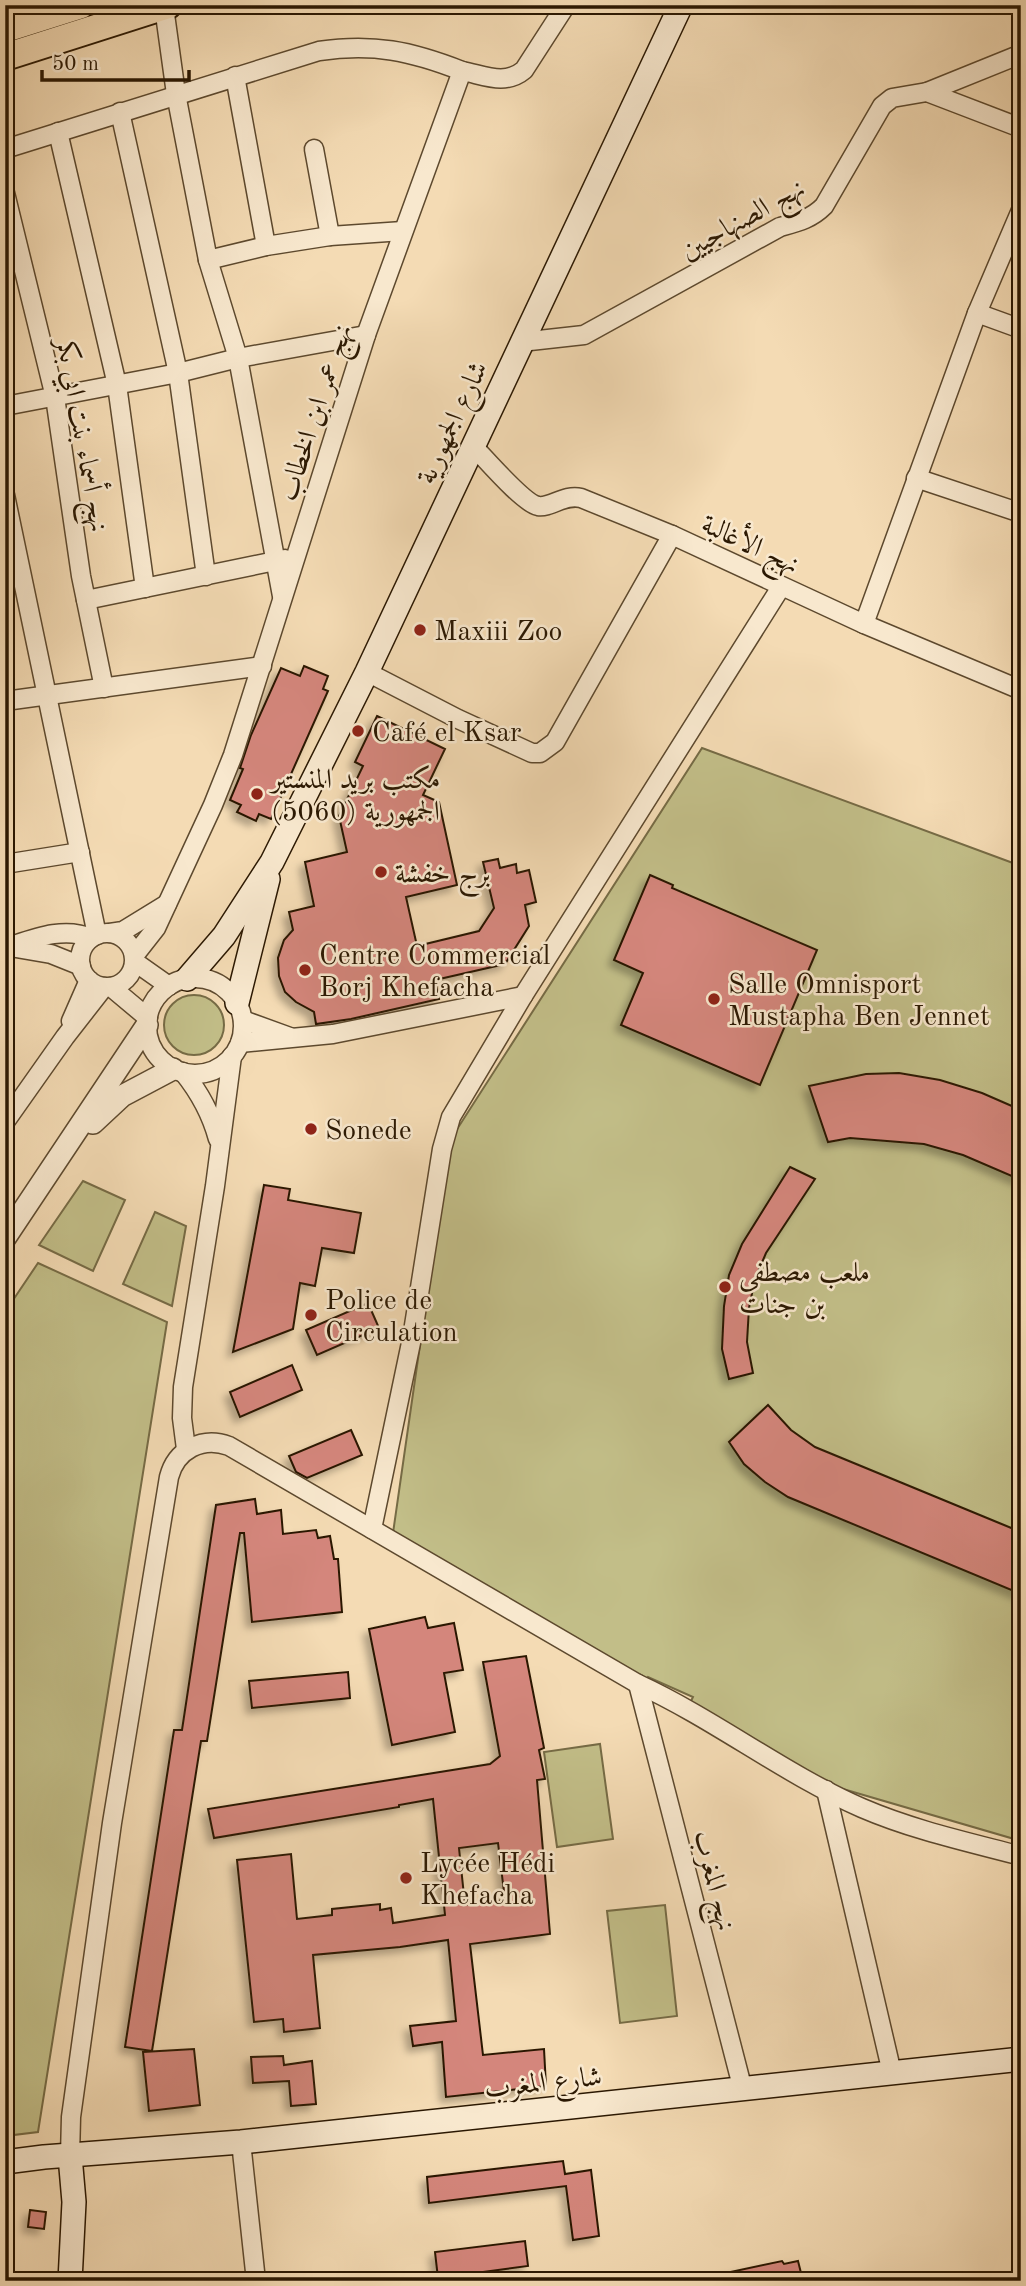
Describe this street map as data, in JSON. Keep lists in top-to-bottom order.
{
  "streets": {
    "main road": ["شارع الجمهورية", "شارع المغرب"],
    "street": [
      "نهج الصنهاجيين",
      "نهج عمر ابن الخطاب",
      "نهج أسماء بنت ابي بكر",
      "نهج الأغالبة",
      "نهج المغرب"
    ]
  },
  "crossings": [
    ["نهج الصنهاجيين", "شارع الجمهورية"],
    ["شارع الجمهورية", "نهج الأغالبة"],
    ["نهج المغرب", "شارع المغرب"]
  ],
  "places": [
    "Maxiii Zoo",
    "Café el Ksar",
    "مكتب بريد المنستير الجمهورية (5060)",
    "برج خفشة",
    "Centre Commercial Borj Khefacha",
    "Salle Omnisport Mustapha Ben Jennet",
    "Sonede",
    "ملعب مصطفى بن جنات",
    "Police de Circulation",
    "Lycée Hédi Khefacha"
  ],
  "scale_bar": "50 m"
}
